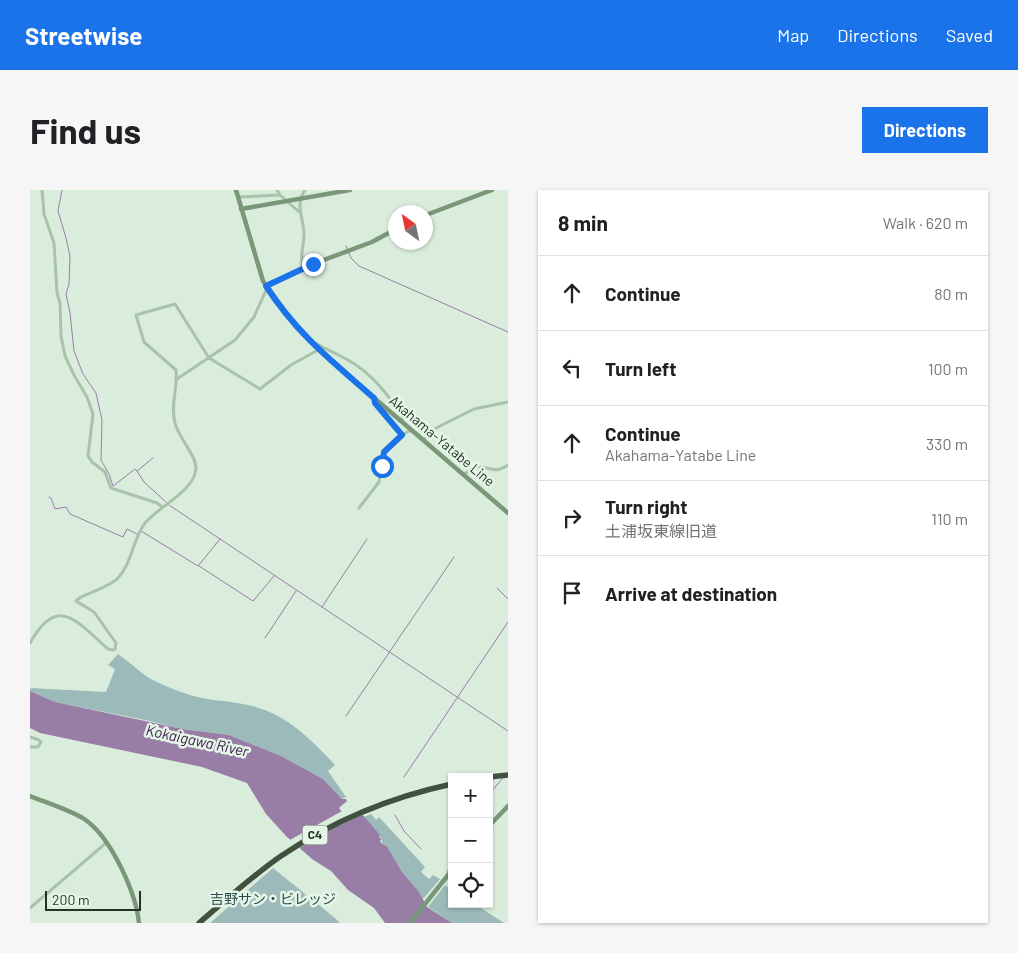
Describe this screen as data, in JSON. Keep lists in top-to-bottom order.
{
  "streets": {
    "highway": ["C4"],
    "main road": ["Akahama-Yatabe Line"]
  },
  "water": ["Kokaigawa River"],
  "parks": ["吉野サン・ビレッジ"],
  "scale_bar": "200 m",
  "north": "top left",
  "page": {
    "header": "Streetwise",
    "nav": ["Map", "Directions", "Saved"],
    "buttons": "Directions",
    "title": "Find us",
    "heading": ["8 min", "Walk · 620 m"],
    "list": [
      ["Continue", "80 m"],
      ["Turn left", "100 m"],
      ["Continue", "Akahama-Yatabe Line", "330 m"],
      ["Turn right", "土浦坂東線旧道", "110 m"],
      "Arrive at destination"
    ],
    "map_buttons": ["+", "−"],
    "scale": "200 m"
  }
}
